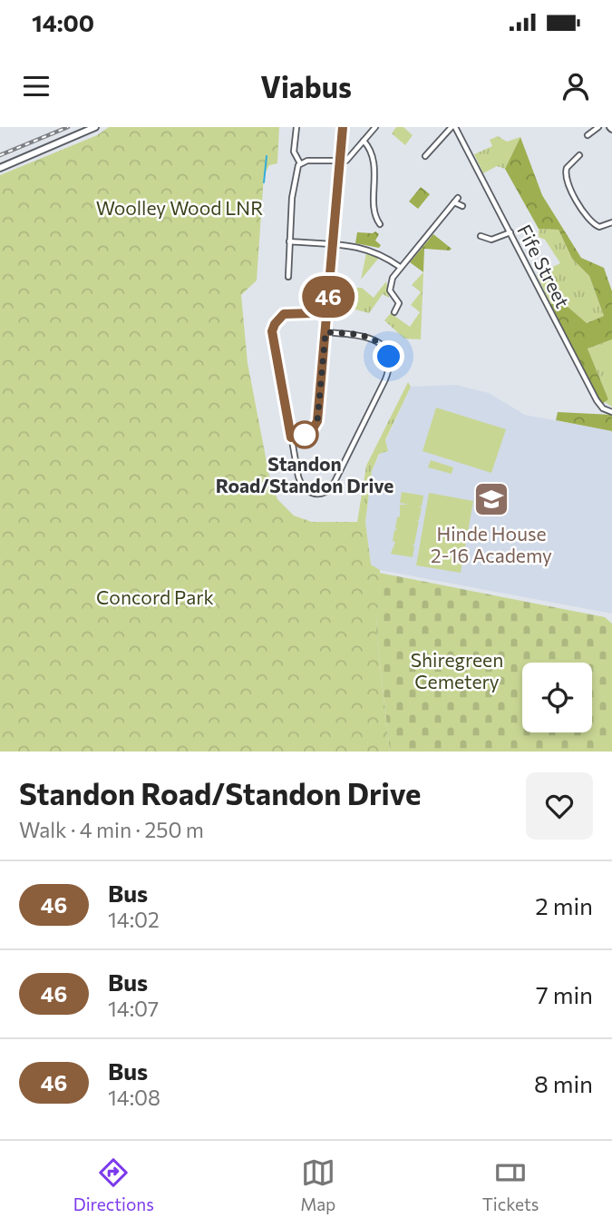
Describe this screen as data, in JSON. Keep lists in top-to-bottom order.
{
  "streets": {
    "street": ["Fife Street"]
  },
  "parks": ["Woolley Wood LNR", "Concord Park", "Shiregreen Cemetery"],
  "places": {
    "other": ["Standon Road/Standon Drive"],
    "school or university": ["Hinde House 2-16 Academy"]
  },
  "lines": ["bus line 46"],
  "page": {
    "status": "14:00",
    "header": "Viabus",
    "on_map": "46",
    "heading": ["Standon Road/Standon Drive", "Walk · 4 min · 250 m"],
    "list": [
      {
        "mark": "46",
        "name": "Bus",
        "note": "14:02",
        "value": "2 min"
      },
      {
        "mark": "46",
        "name": "Bus",
        "note": "14:07",
        "value": "7 min"
      },
      {
        "mark": "46",
        "name": "Bus",
        "note": "14:08",
        "value": "8 min"
      }
    ],
    "tabs": ["Directions", "Map", "Tickets"]
  }
}
